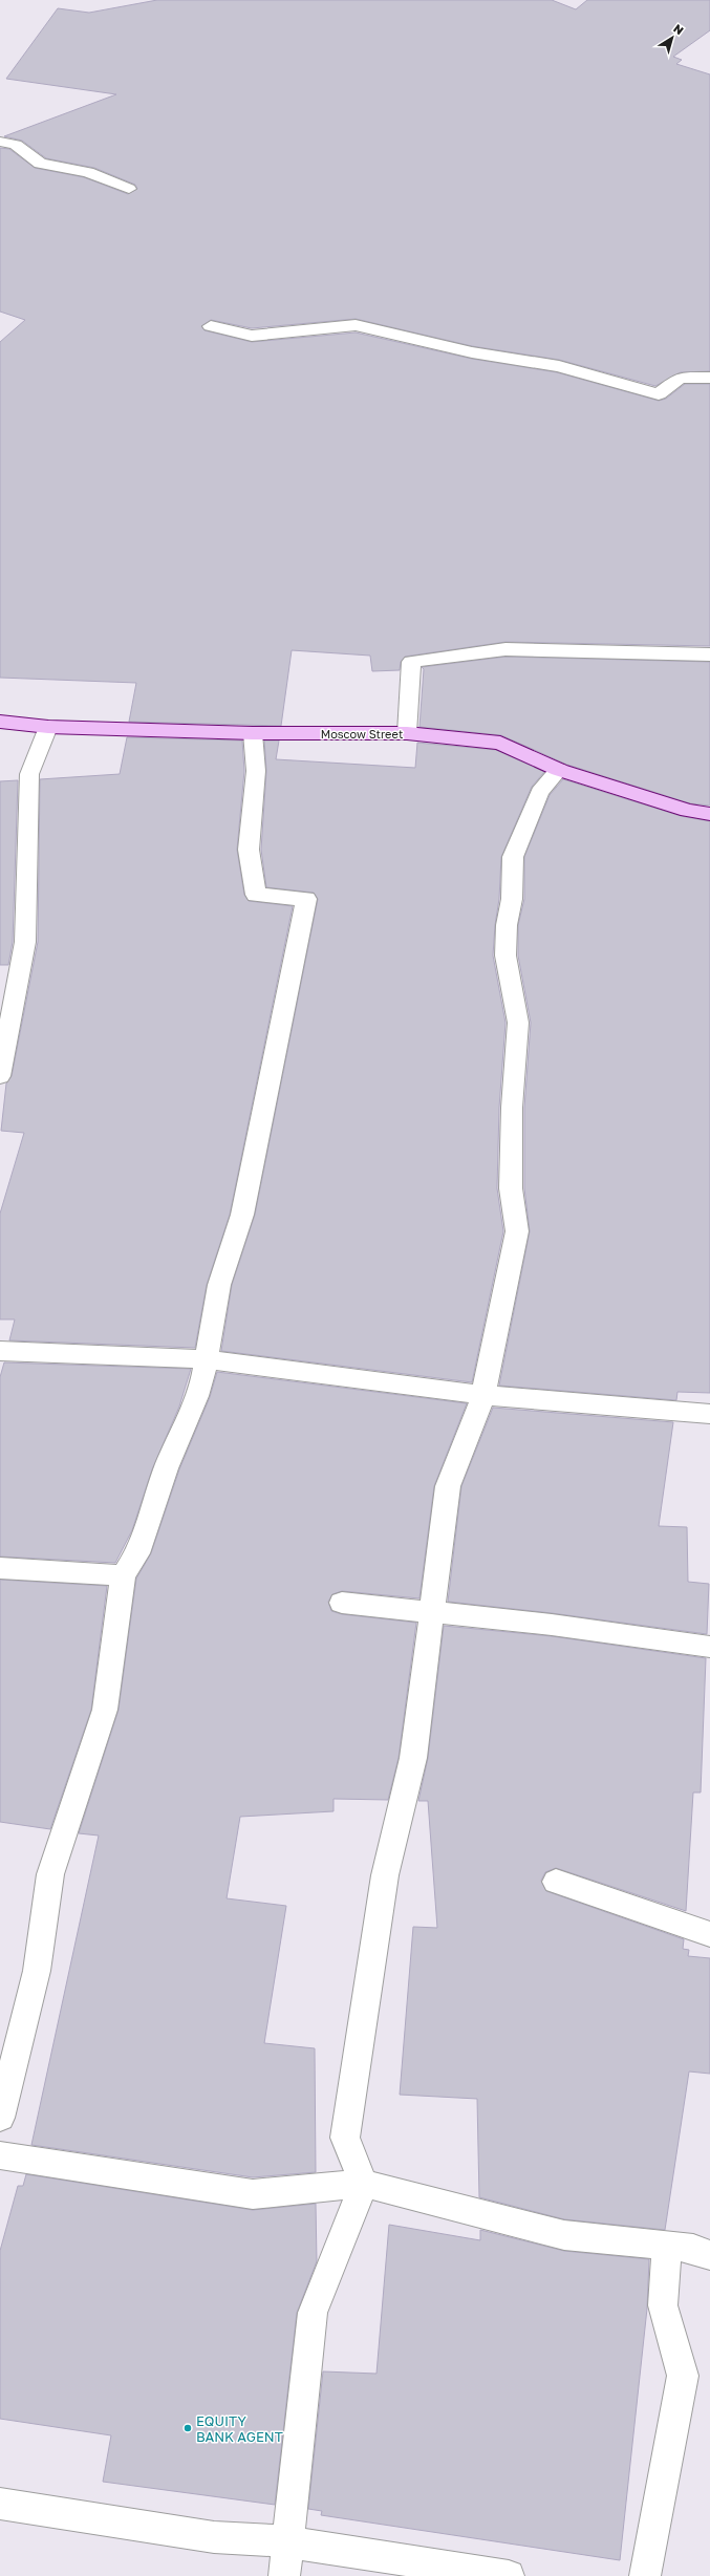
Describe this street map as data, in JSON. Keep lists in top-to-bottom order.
{
  "streets": {
    "main road": ["Moscow Street"]
  },
  "places": ["EQUITY BANK AGENT"],
  "north": "top right"
}
